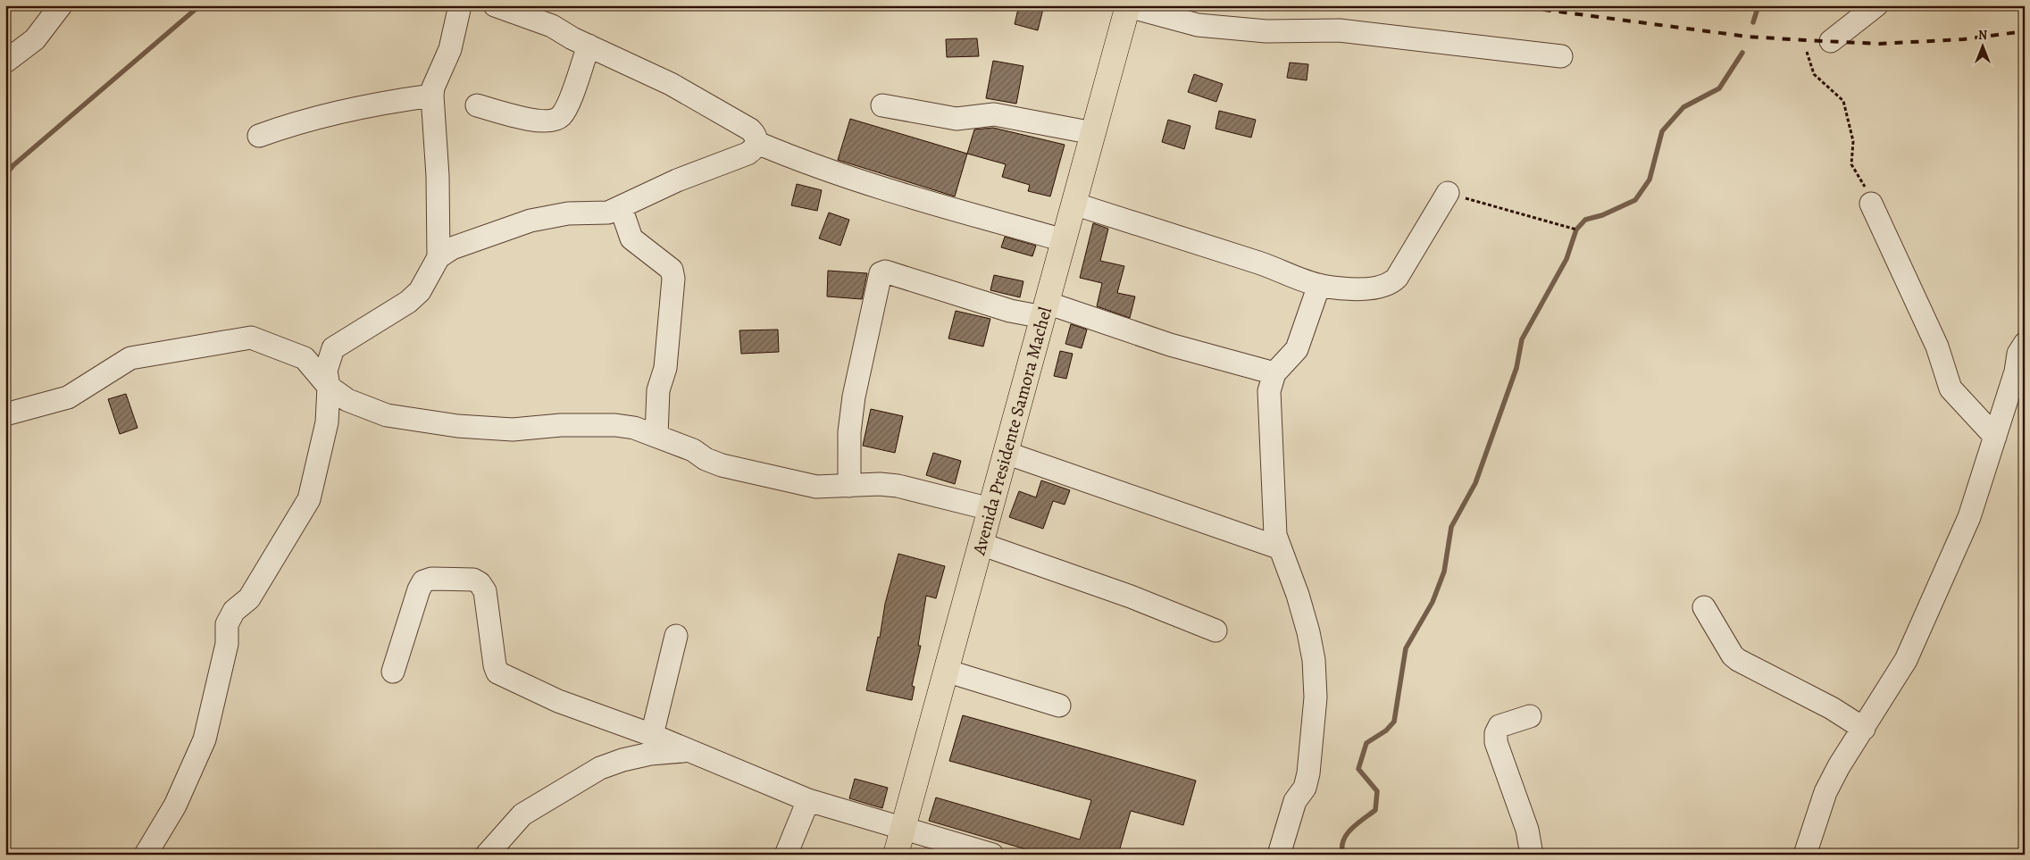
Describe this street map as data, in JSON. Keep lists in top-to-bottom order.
{
  "streets": {
    "main road": ["Avenida Presidente Samora Machel"]
  },
  "north": "top"
}
